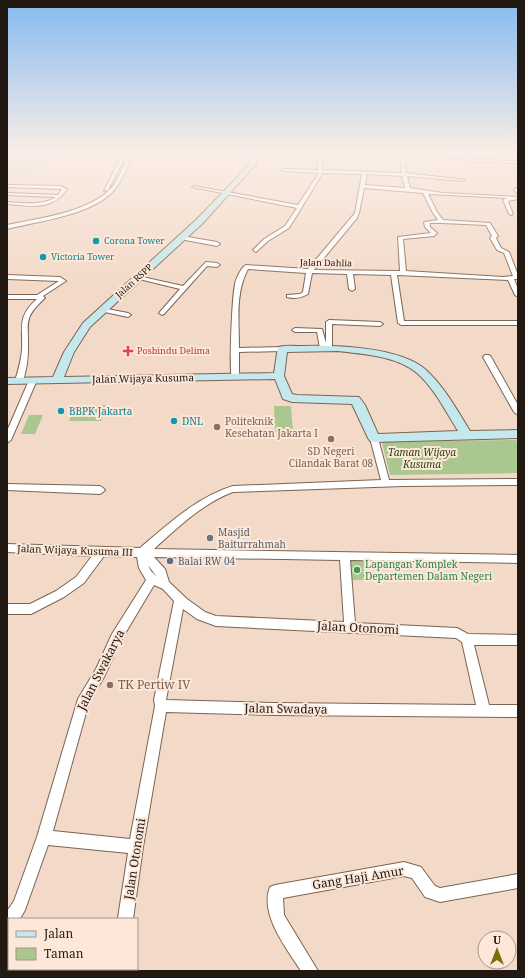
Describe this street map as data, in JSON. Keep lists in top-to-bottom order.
{
  "streets": {
    "street": [
      "Jalan Dahlia",
      "Jalan RSPP",
      "Jalan Wijaya Kusuma",
      "Jalan Wijaya Kusuma III",
      "Jalan Otonomi",
      "Jalan Swakarya",
      "Jalan Swadaya",
      "Gang Haji Amur"
    ]
  },
  "crossings": [
    ["Jalan Dahlia", "Jalan Wijaya Kusuma"],
    ["Jalan RSPP", "Jalan Wijaya Kusuma"],
    ["Jalan Otonomi", "Jalan Swadaya"]
  ],
  "parks": ["Taman Wijaya Kusuma"],
  "places": {
    "other": [
      "Corona Tower",
      "Victoria Tower",
      "BBPK Jakarta",
      "DNL",
      "Politeknik Kesehatan Jakarta I",
      "SD Negeri Cilandak Barat 08",
      "Masjid Baiturrahmah",
      "Balai RW 04",
      "Lapangan Komplek Departemen Dalam Negeri",
      "TK Pertiw IV"
    ],
    "health": ["Posbindu Delima"]
  },
  "legend": ["Jalan", "Taman"],
  "north": "top"
}
